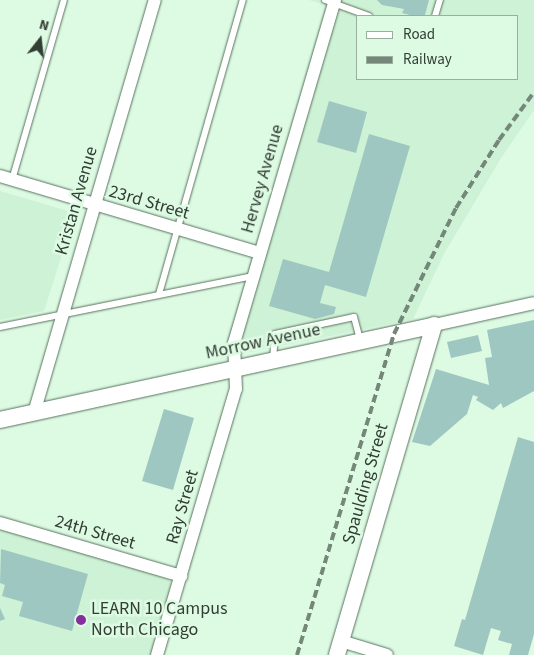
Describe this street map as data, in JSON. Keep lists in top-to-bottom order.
{
  "streets": {
    "street": [
      "Hervey Avenue",
      "Kristan Avenue",
      "23rd Street",
      "Morrow Avenue",
      "Spaulding Street",
      "Ray Street",
      "24th Street"
    ]
  },
  "crossings": [
    ["Hervey Avenue", "23rd Street"],
    ["Hervey Avenue", "Morrow Avenue"],
    ["Hervey Avenue", "Ray Street"],
    ["Kristan Avenue", "23rd Street"],
    ["Kristan Avenue", "Morrow Avenue"],
    ["Morrow Avenue", "Spaulding Street"],
    ["Morrow Avenue", "Ray Street"],
    ["Ray Street", "24th Street"]
  ],
  "places": ["LEARN 10 Campus North Chicago"],
  "legend": ["Road", "Railway"],
  "north": "top"
}
